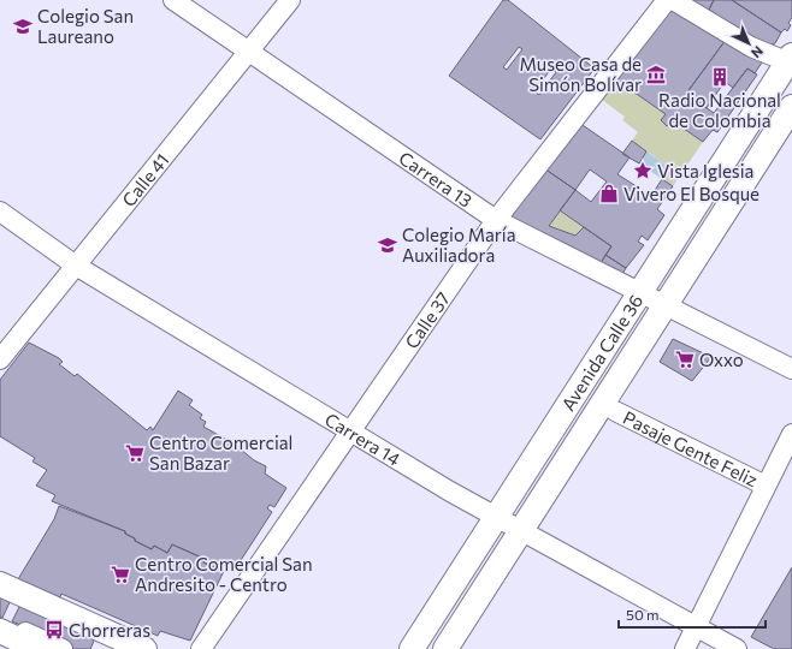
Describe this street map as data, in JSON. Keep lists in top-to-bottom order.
{
  "streets": {
    "main road": ["Avenida Calle 36"],
    "street": [
      "Calle 41",
      "Carrera 13",
      "Calle 37",
      "Carrera 14",
      "Pasaje Gente Feliz"
    ]
  },
  "crossings": [
    ["Calle 41", "Carrera 13"],
    ["Calle 41", "Carrera 14"],
    ["Carrera 13", "Calle 37"],
    ["Carrera 13", "Avenida Calle 36"],
    ["Calle 37", "Carrera 14"],
    ["Avenida Calle 36", "Carrera 14"]
  ],
  "places": {
    "school or university": ["Colegio San Laureano", "Colegio María Auxiliadora"],
    "museum": ["Museo Casa de Simón Bolívar"],
    "building": ["Radio Nacional de Colombia"],
    "place": ["Vista Iglesia"],
    "shop": ["Vivero El Bosque"],
    "supermarket": ["Oxxo", "Centro Comercial San Bazar", "Centro Comercial San Andresito - Centro"],
    "bus stop": ["Chorreras"]
  },
  "scale_bar": "50 m",
  "north": "bottom right"
}
